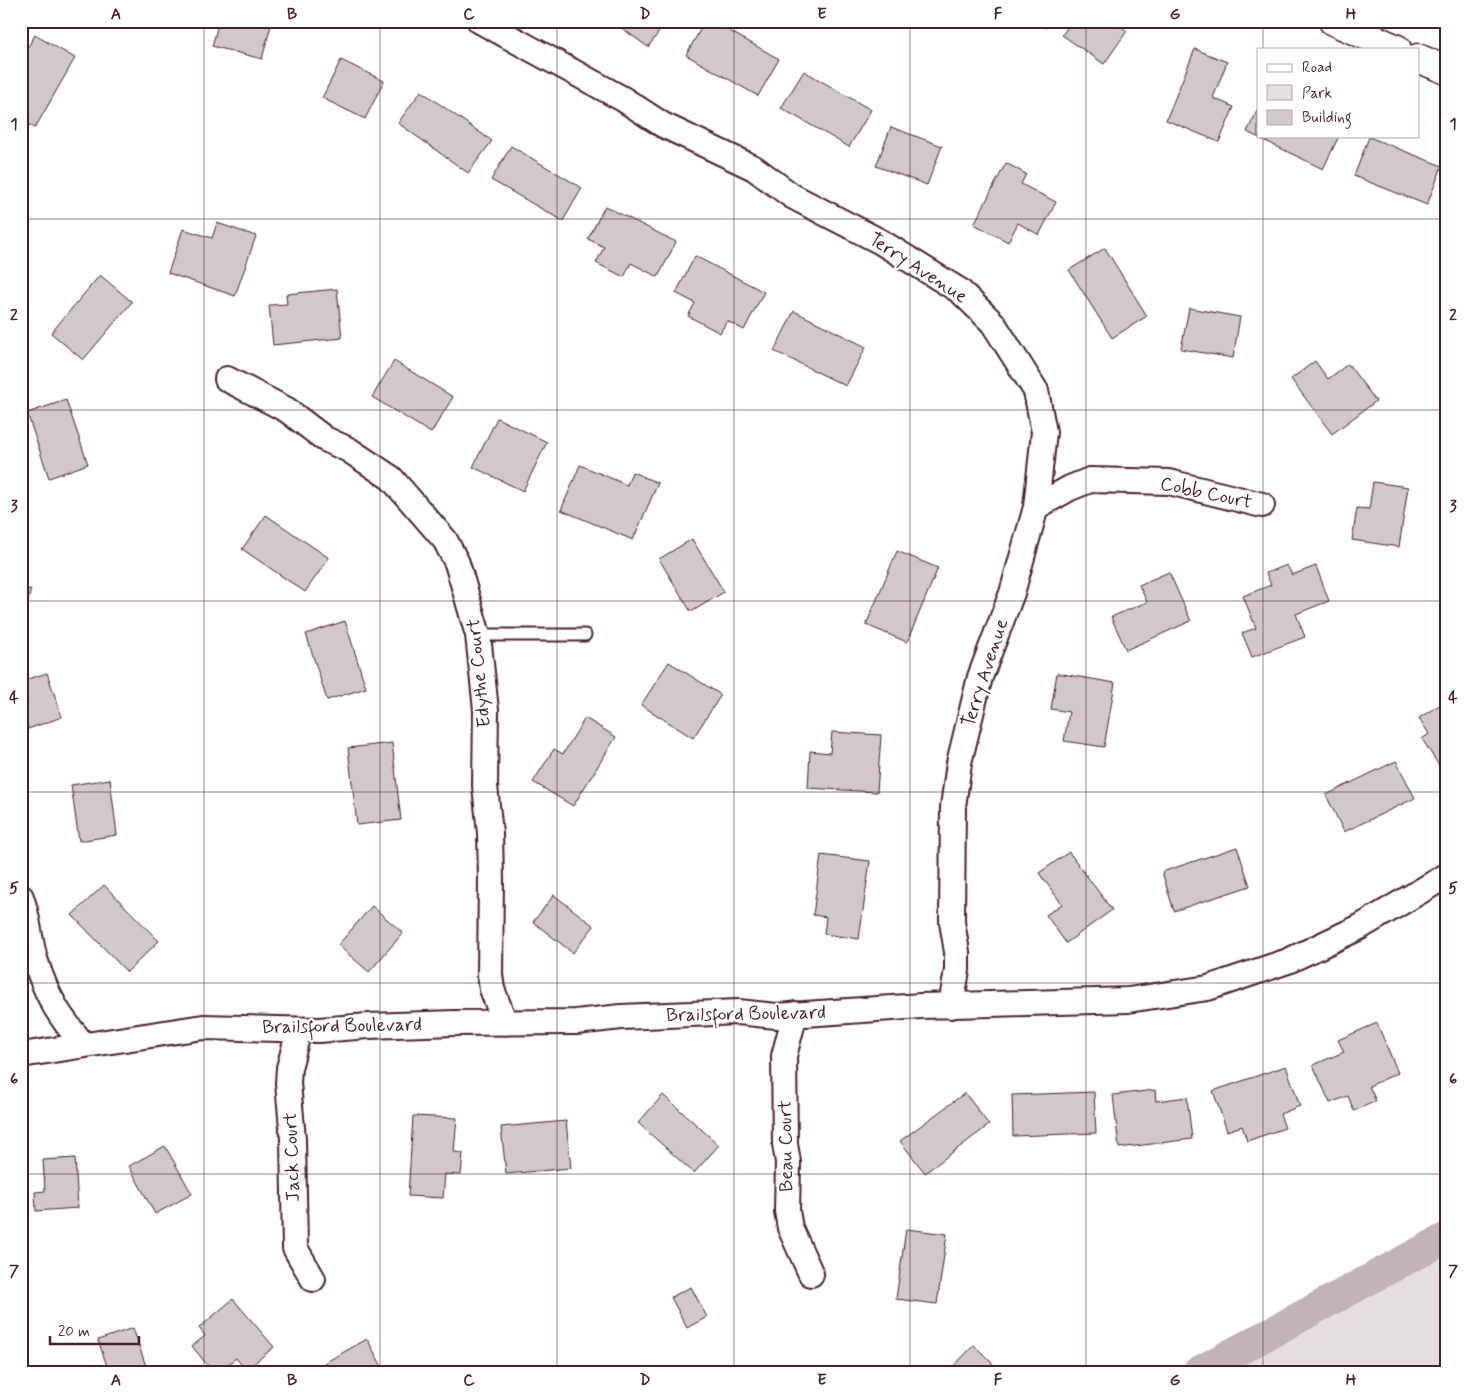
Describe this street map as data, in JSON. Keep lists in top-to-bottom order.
{
  "streets": {
    "street": [
      "Terry Avenue",
      "Cobb Court",
      "Edythe Court",
      "Brailsford Boulevard",
      "Beau Court",
      "Jack Court"
    ]
  },
  "crossings": [
    ["Terry Avenue", "Cobb Court"],
    ["Terry Avenue", "Brailsford Boulevard"],
    ["Edythe Court", "Brailsford Boulevard"],
    ["Brailsford Boulevard", "Beau Court"],
    ["Brailsford Boulevard", "Jack Court"]
  ],
  "legend": ["Road", "Park", "Building"],
  "scale_bar": "20 m",
  "grid": {
    "columns": [
      "A",
      "B",
      "C",
      "D",
      "E",
      "F",
      "G",
      "H"
    ],
    "rows": [
      "1",
      "2",
      "3",
      "4",
      "5",
      "6",
      "7"
    ]
  }
}
